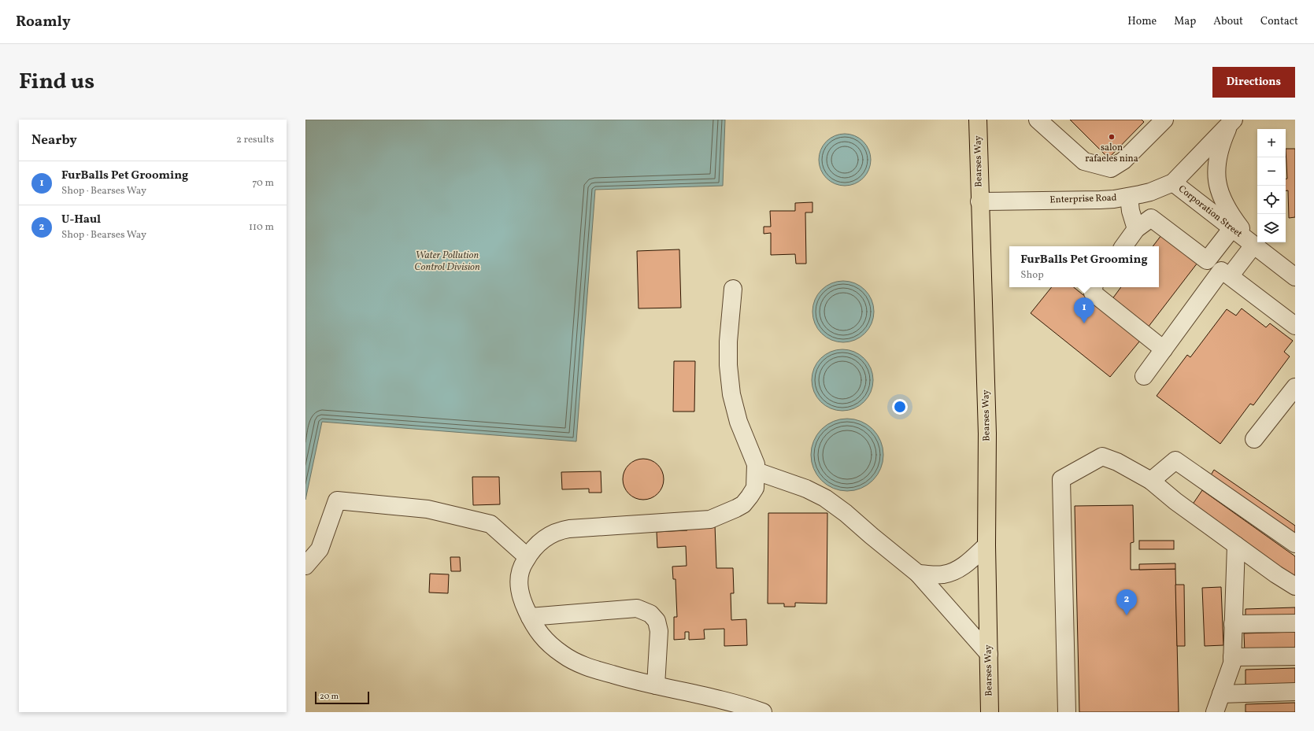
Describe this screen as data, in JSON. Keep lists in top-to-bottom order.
{
  "streets": {
    "main road": ["Bearses Way"],
    "street": ["Enterprise Road", "Corporation Street"]
  },
  "crossings": [
    ["Bearses Way", "Enterprise Road"],
    ["Enterprise Road", "Corporation Street"]
  ],
  "water": ["Water Pollution Control Division"],
  "places": ["salon rafaeles nina"],
  "scale_bar": "20 m",
  "page": {
    "header": "Roamly",
    "nav": [
      "Home",
      "Map",
      "About",
      "Contact"
    ],
    "title": "Find us",
    "buttons": "Directions",
    "heading": ["Nearby", "2 results"],
    "map_buttons": ["+", "−"],
    "list": [
      {
        "mark": "1",
        "name": "FurBalls Pet Grooming",
        "note": "Shop · Bearses Way",
        "value": "70 m"
      },
      {
        "mark": "2",
        "name": "U-Haul",
        "note": "Shop · Bearses Way",
        "value": "110 m"
      }
    ],
    "popup": ["FurBalls Pet Grooming", "Shop"],
    "pins": ["1", "2"],
    "scale": "20 m"
  }
}
